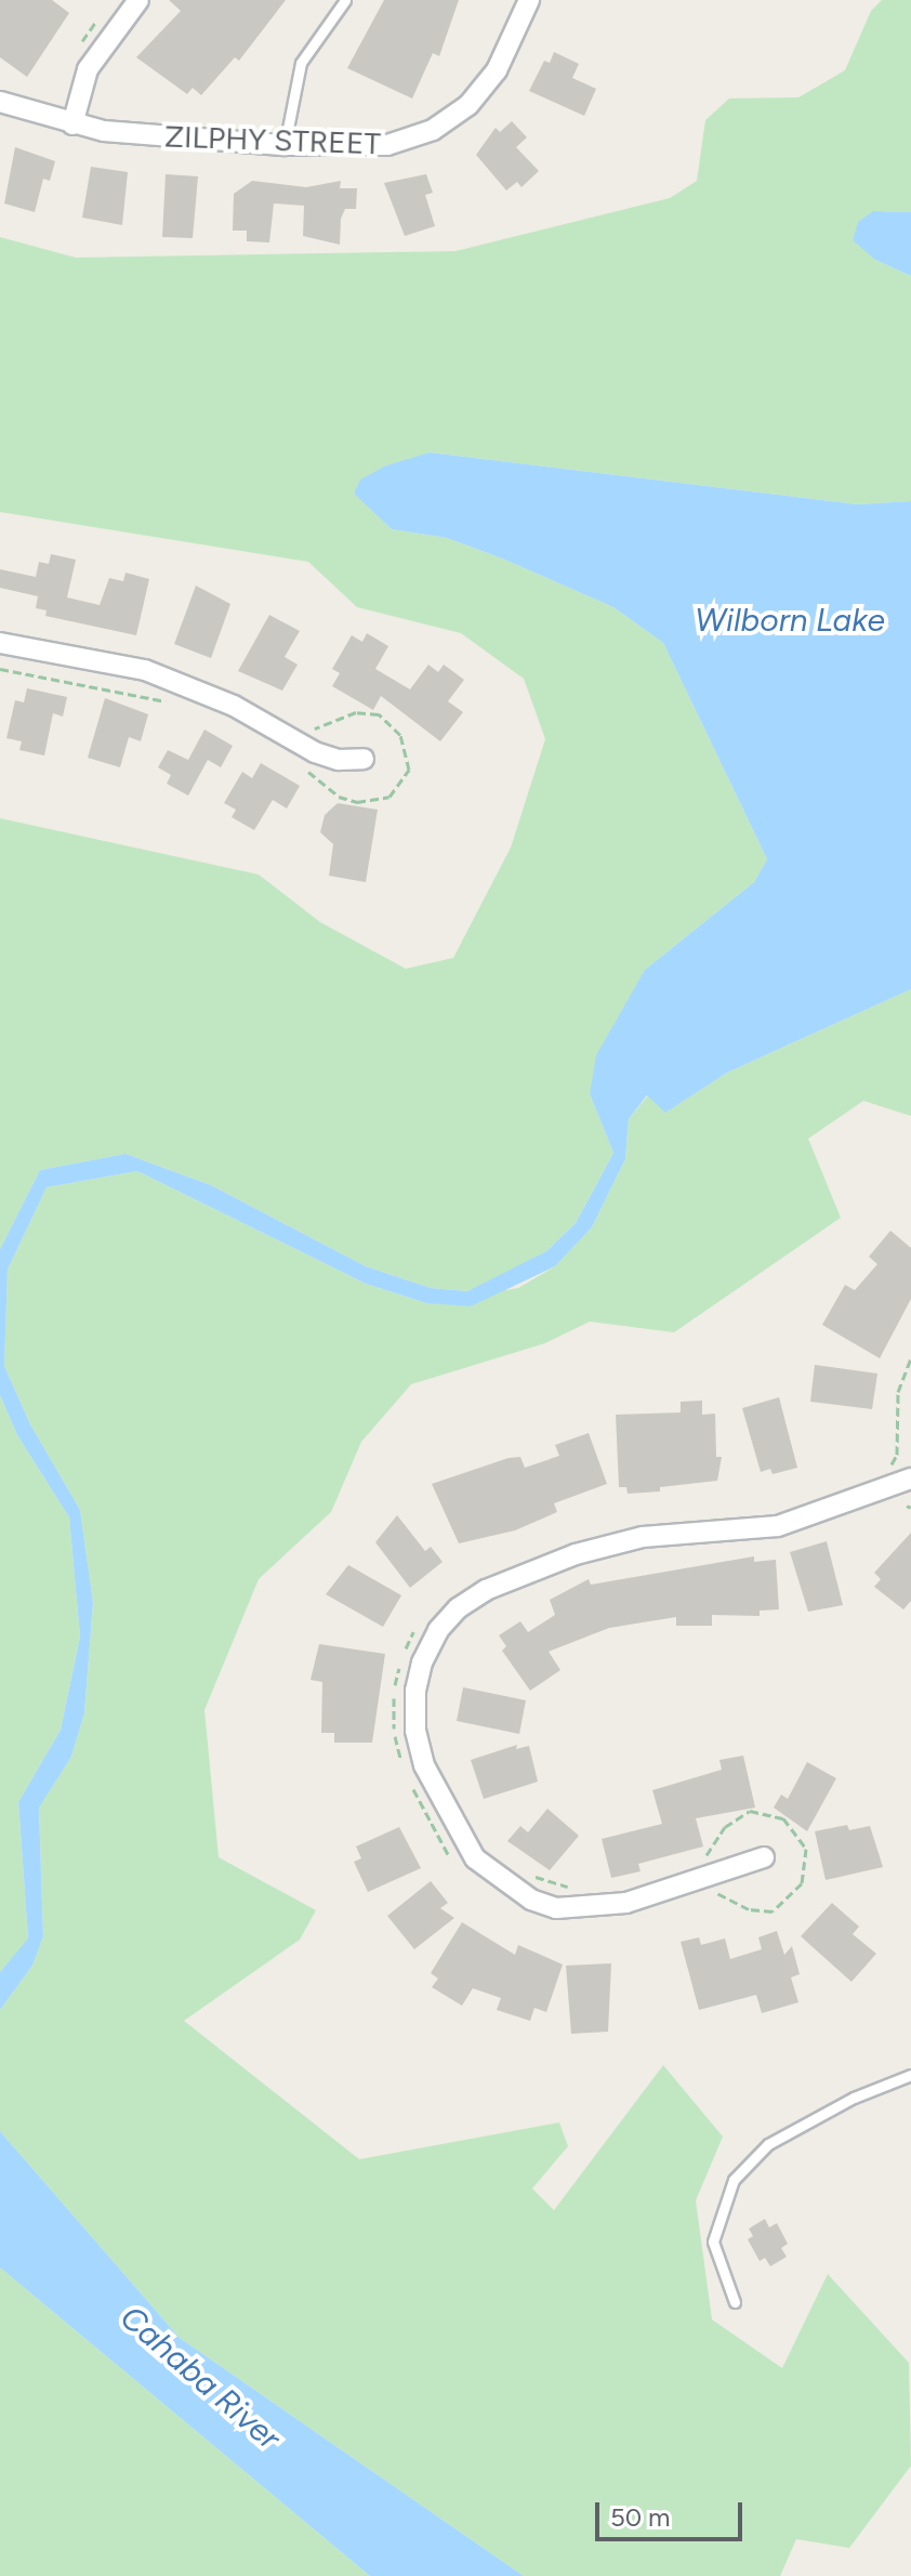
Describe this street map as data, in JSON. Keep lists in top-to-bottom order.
{
  "streets": {
    "street": ["ZILPHY STREET"]
  },
  "water": ["Wilborn Lake", "Cahaba River"],
  "scale_bar": "50 m"
}
